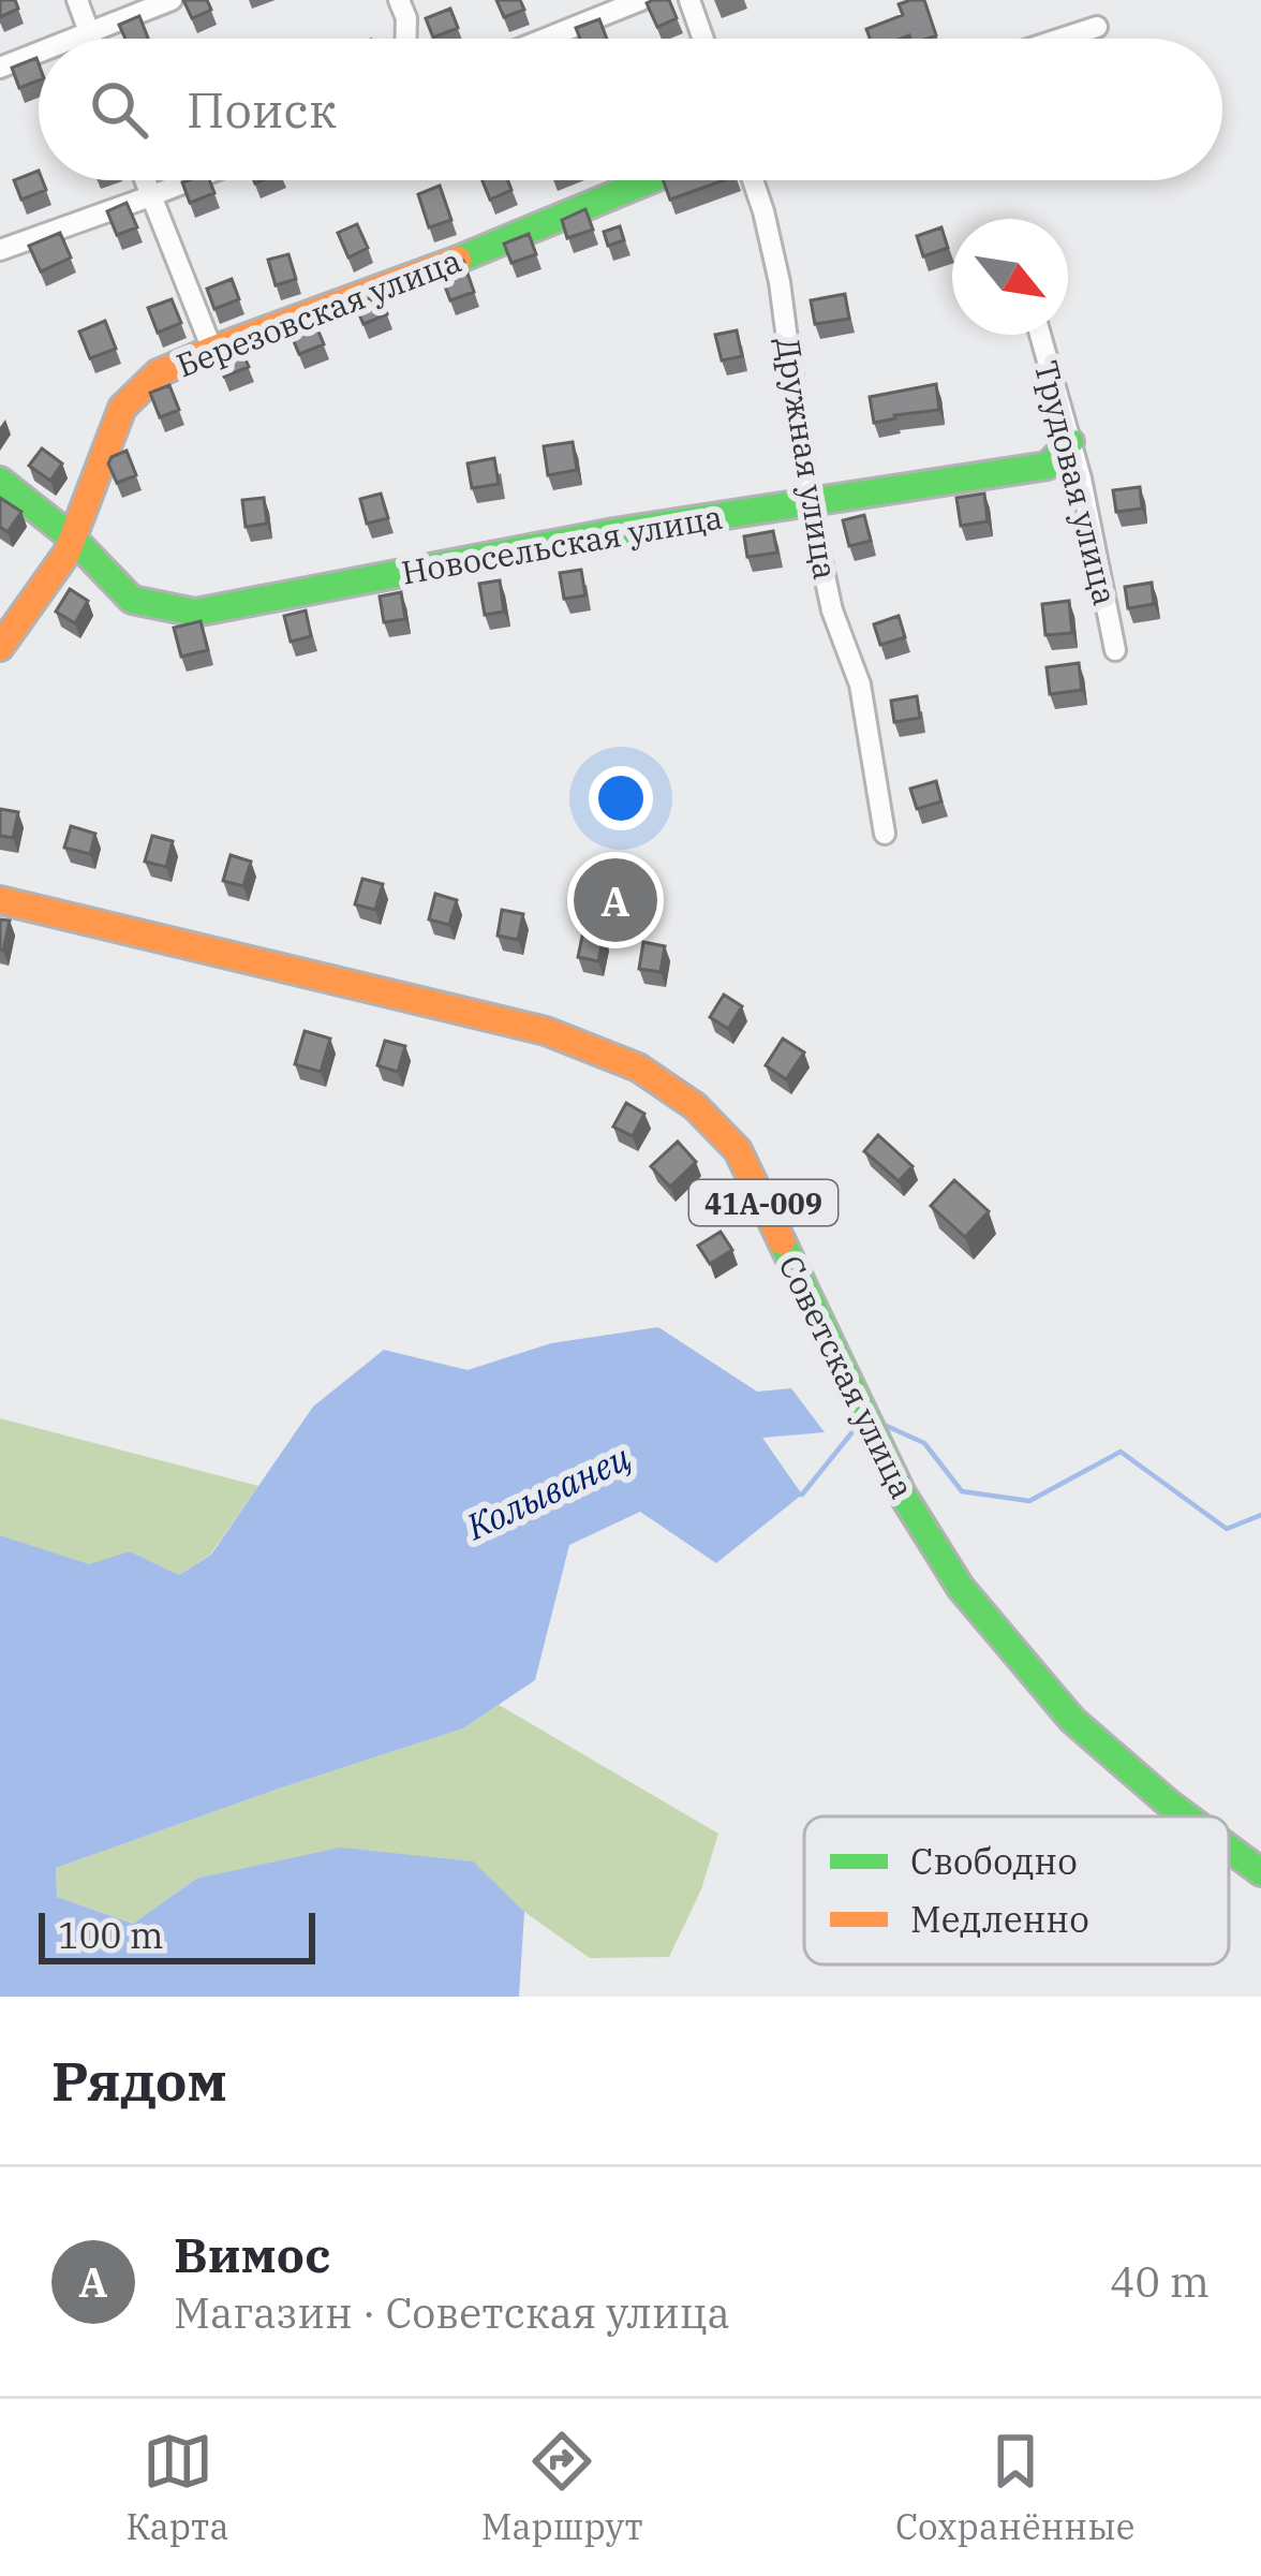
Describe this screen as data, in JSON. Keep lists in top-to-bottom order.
{
  "streets": {
    "street": [
      "Березовская улица",
      "Дружная улица",
      "Трудовая улица",
      "Новосельская улица",
      "41А-009",
      "Советская улица"
    ]
  },
  "crossings": [
    ["Березовская улица", "Новосельская улица"],
    ["Дружная улица", "Новосельская улица"],
    ["Трудовая улица", "Новосельская улица"]
  ],
  "water": ["Колыванец"],
  "legend": ["Свободно", "Медленно"],
  "scale_bar": "100 m",
  "north": "bottom right",
  "page": {
    "search": "Поиск",
    "pins": "A",
    "scale": "100 m",
    "heading": "Рядом",
    "list": [
      {
        "mark": "A",
        "name": "Вимос",
        "note": "Магазин · Советская улица",
        "value": "40 m"
      }
    ],
    "nav": ["Карта", "Маршрут", "Сохранённые"]
  }
}
